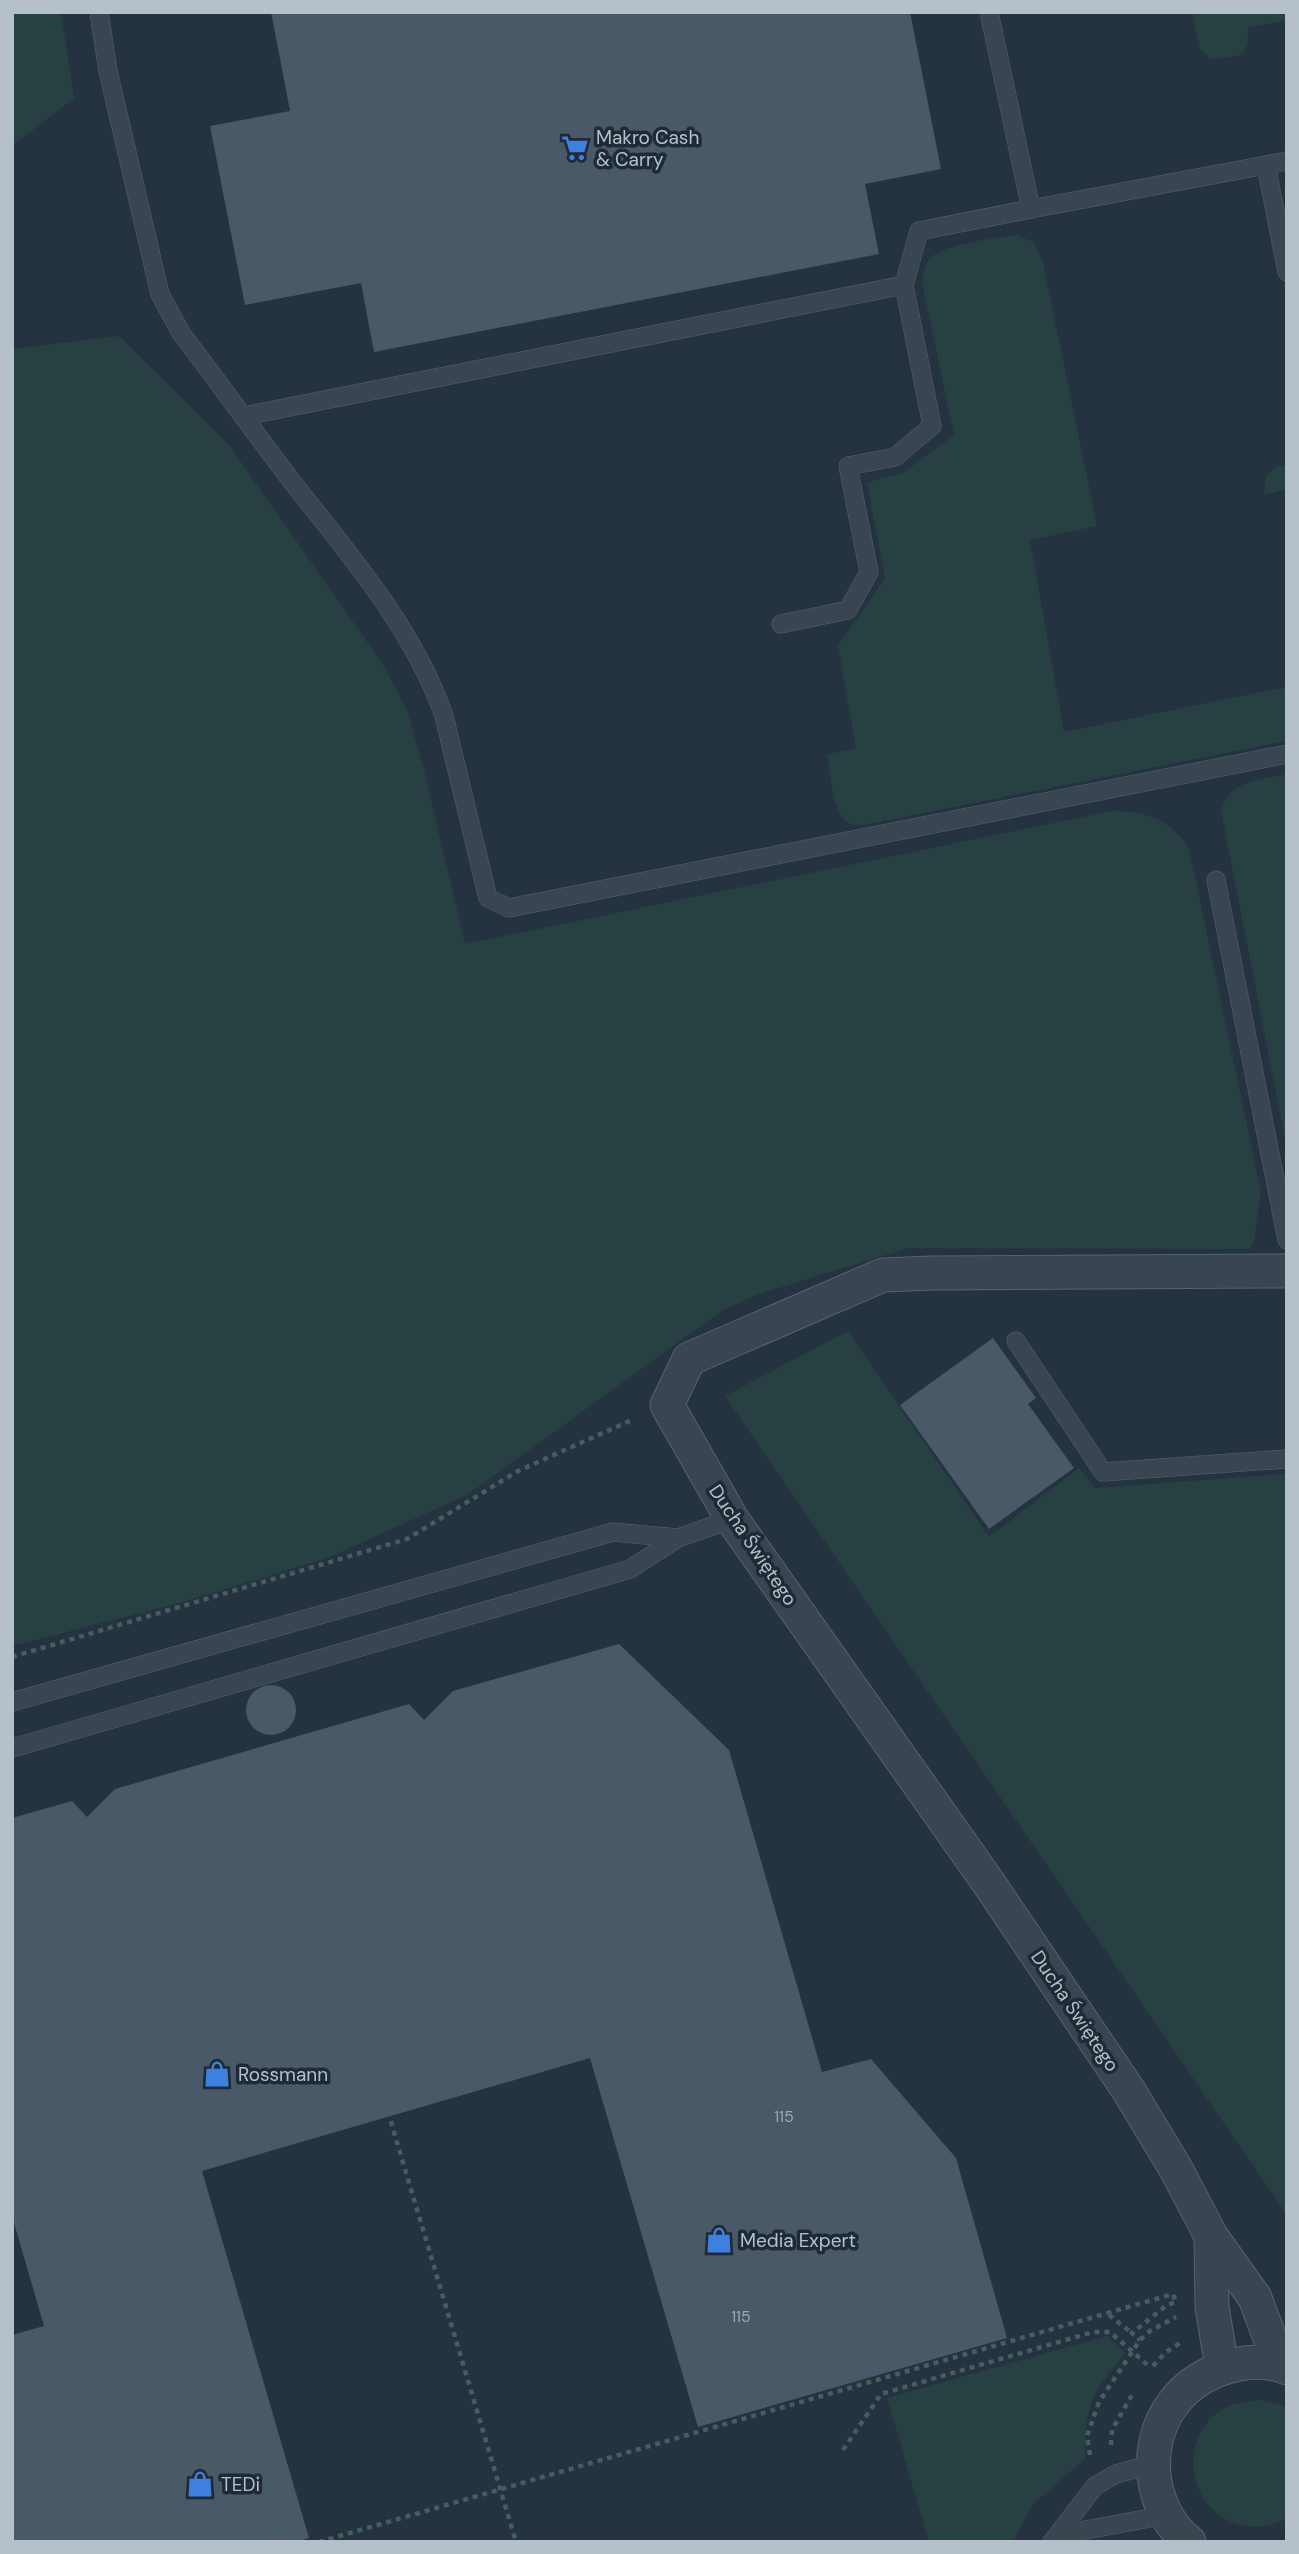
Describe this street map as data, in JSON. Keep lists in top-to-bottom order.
{
  "streets": {
    "street": ["Ducha Świętego"]
  },
  "places": {
    "supermarket": ["Makro Cash & Carry"],
    "shop": ["Rossmann", "Media Expert", "TEDi"]
  },
  "house_numbers": ["115", "115"]
}
